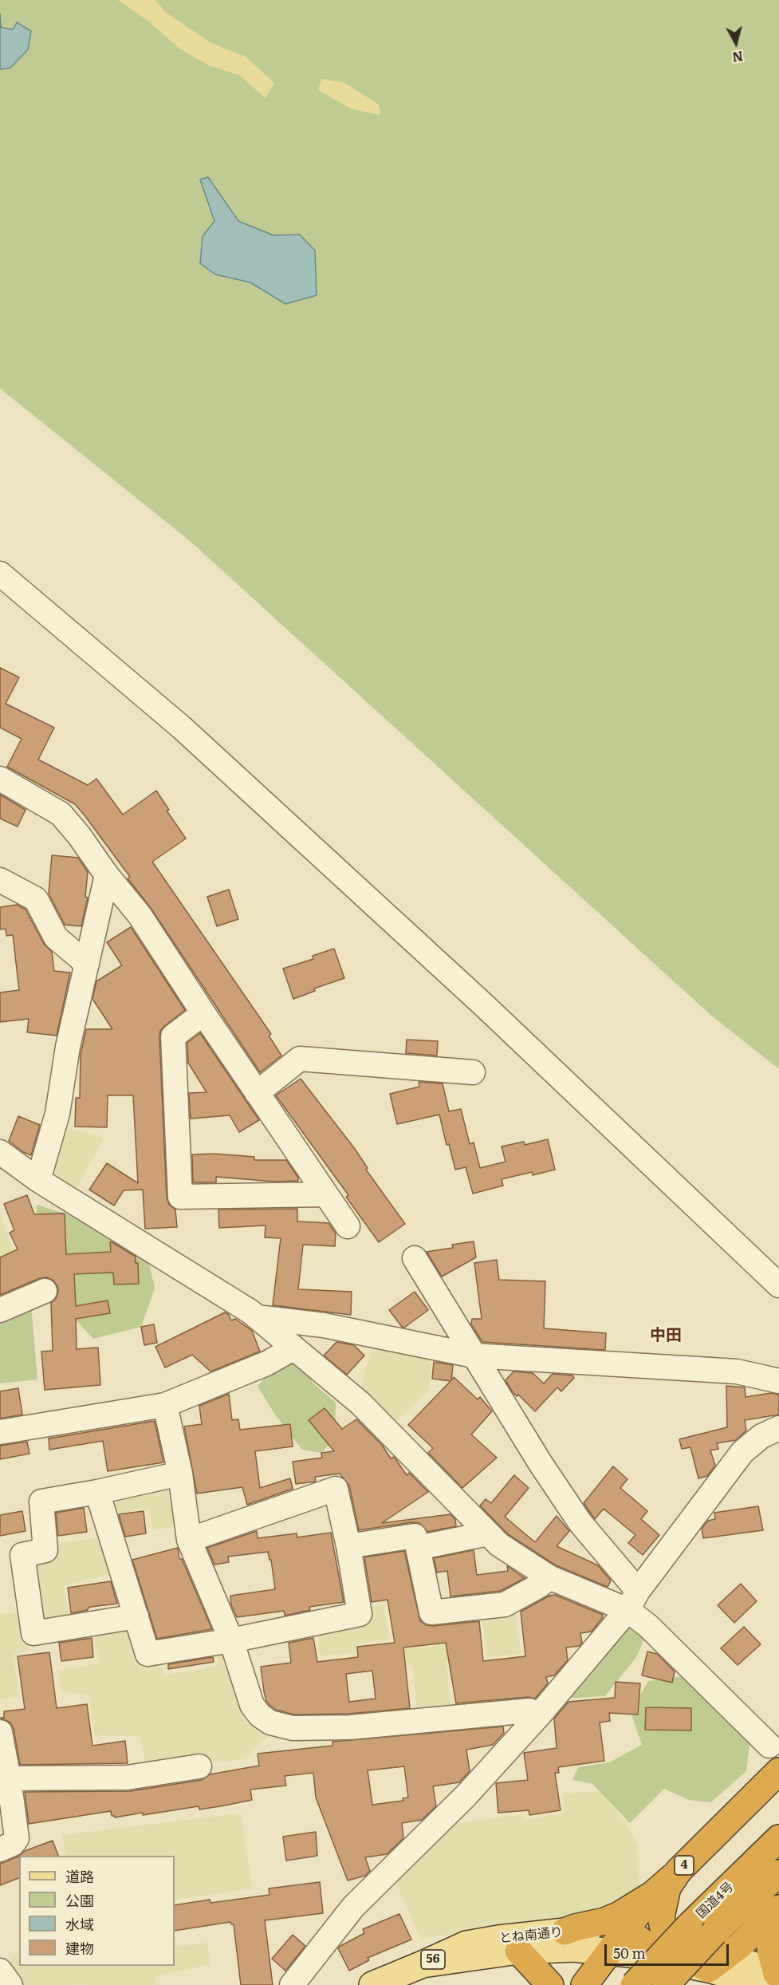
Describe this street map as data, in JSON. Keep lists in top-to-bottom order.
{
  "streets": {
    "highway": ["4", "国道4号"],
    "main road": ["とね南通り", "56"]
  },
  "crossings": [
    ["4", "国道4号"],
    ["4", "とね南通り"]
  ],
  "districts": ["中田"],
  "legend": [
    "道路",
    "公園",
    "水域",
    "建物"
  ],
  "scale_bar": "50 m",
  "north": "bottom"
}
